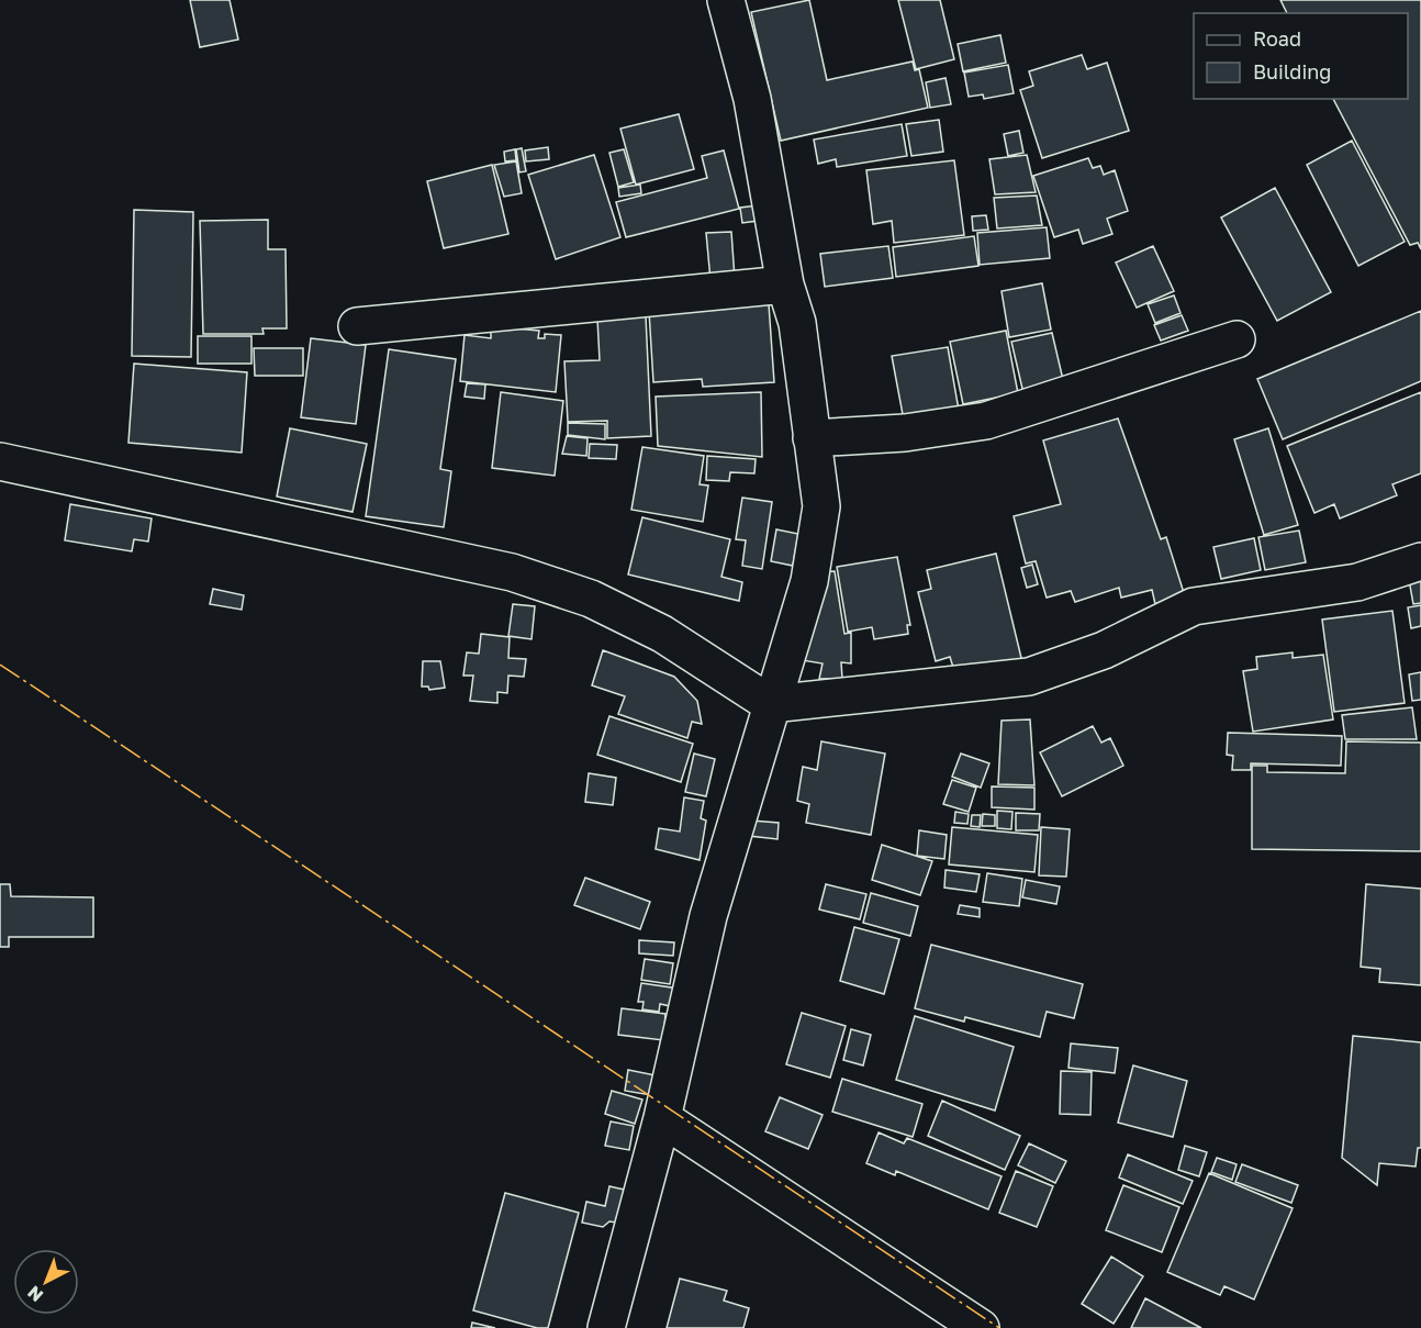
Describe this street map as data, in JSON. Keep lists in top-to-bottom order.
{
  "legend": ["Road", "Building"],
  "north": "bottom left"
}
